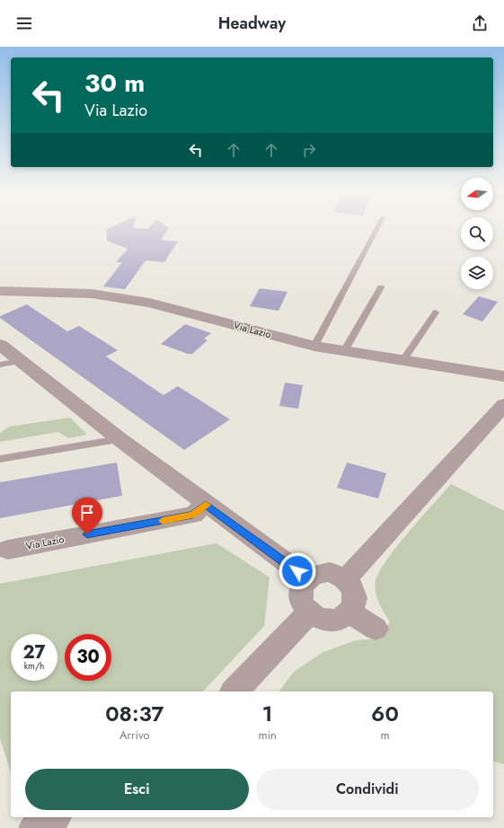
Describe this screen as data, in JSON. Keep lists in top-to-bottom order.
{
  "streets": {
    "street": ["Via Lazio"]
  },
  "north": "left",
  "page": {
    "header": "Headway",
    "turn": ["30 m", "Via Lazio"],
    "speed": "27 km/h",
    "limit": "30",
    "eta": [
      "08:37",
      "Arrivo",
      "1",
      "min",
      "60",
      "m"
    ],
    "buttons": ["Esci", "Condividi"]
  }
}
